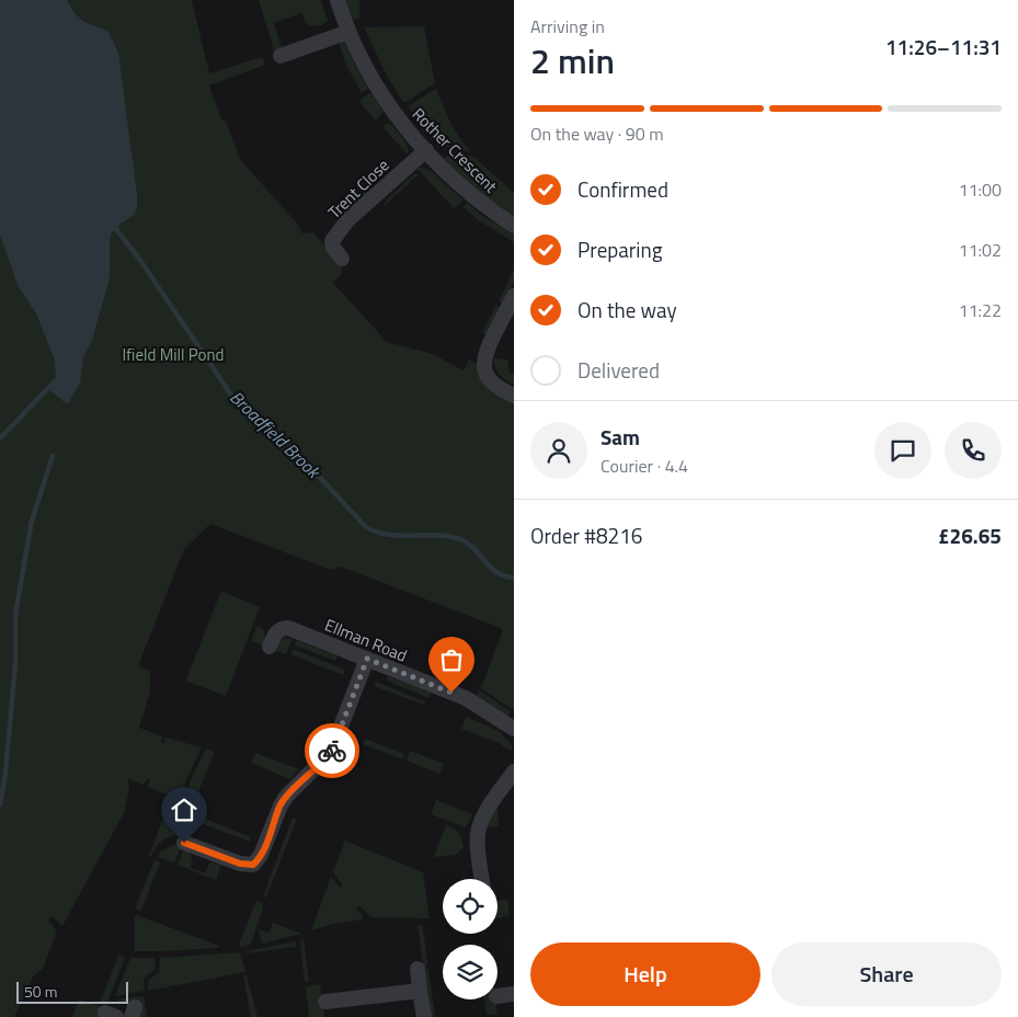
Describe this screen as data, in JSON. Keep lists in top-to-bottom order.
{
  "streets": {
    "street": ["Rother Crescent", "Trent Close", "Ellman Road"]
  },
  "crossings": [
    ["Rother Crescent", "Trent Close"]
  ],
  "water": ["Broadfield Brook"],
  "parks": ["Ifield Mill Pond"],
  "scale_bar": "50 m",
  "page": {
    "heading": ["2 min", "Arriving in", "11:26–11:31"],
    "panel": [
      "Sam",
      "Courier · 4.4",
      "Order #8216",
      "£26.65"
    ],
    "bar": "On the way · 90 m",
    "list": [
      ["Confirmed", "11:00"],
      ["Preparing", "11:02"],
      ["On the way", "11:22"],
      "Delivered"
    ],
    "buttons": ["Help", "Share"],
    "scale": "50 m"
  }
}
